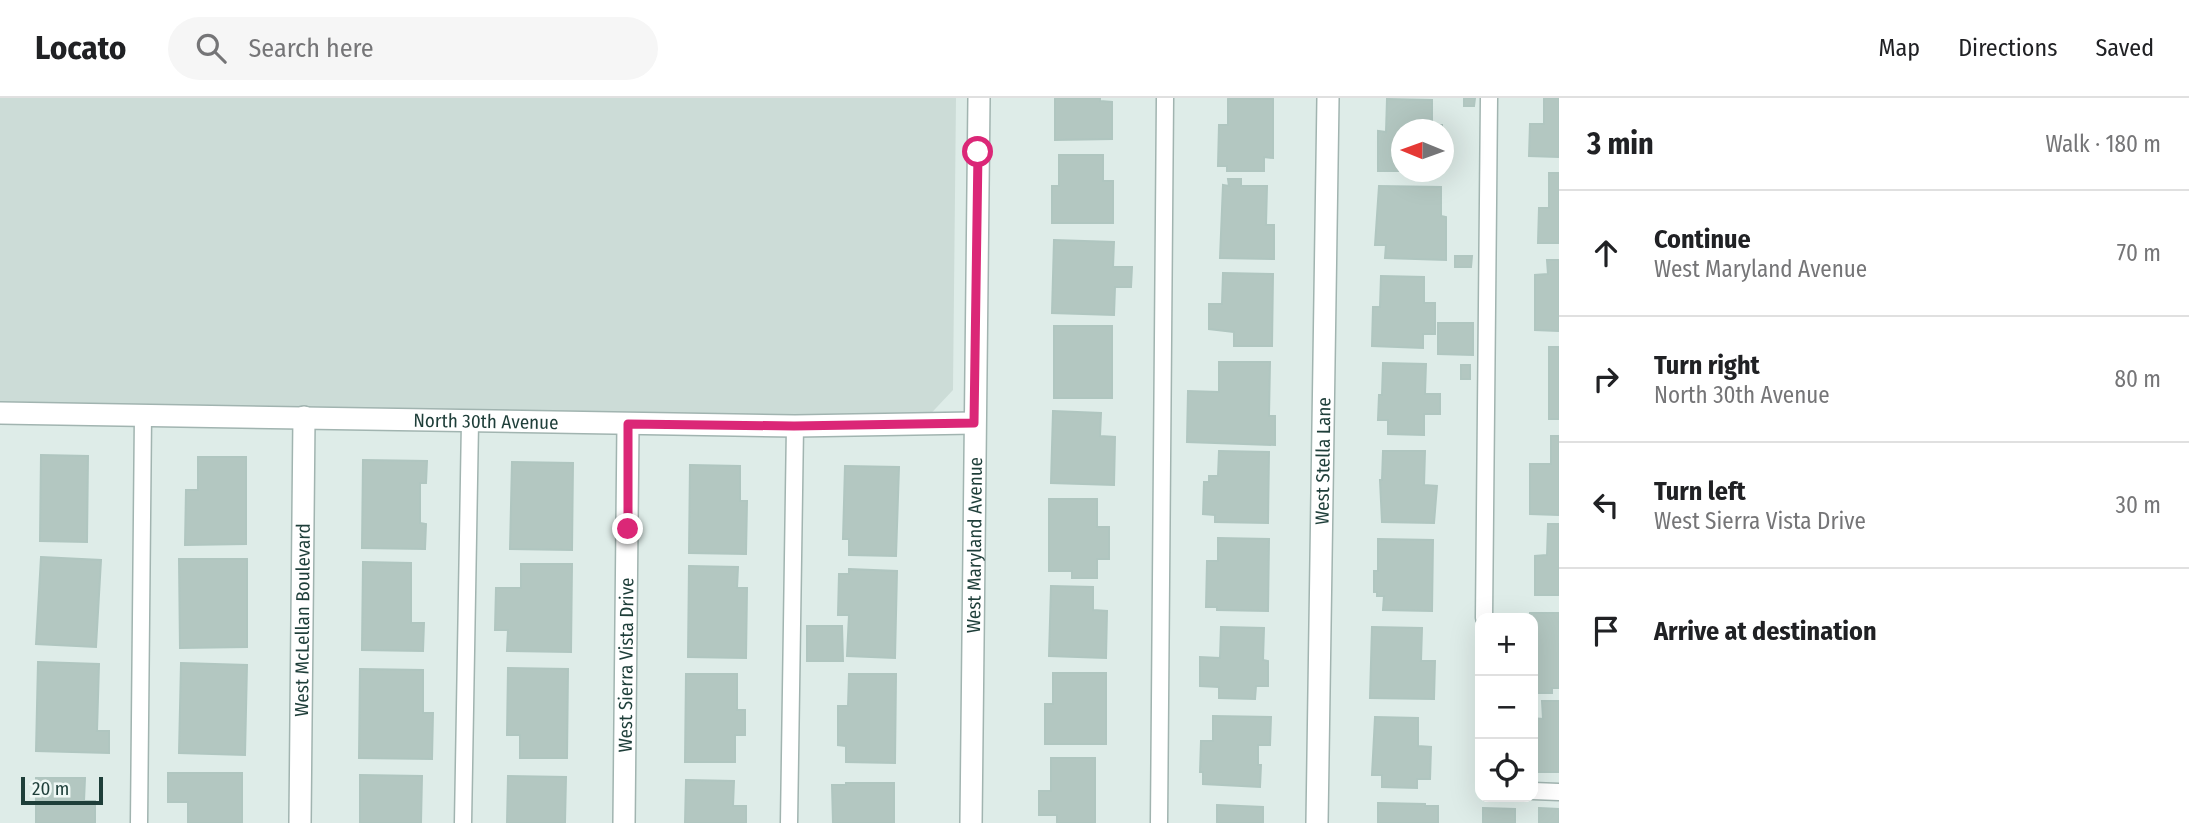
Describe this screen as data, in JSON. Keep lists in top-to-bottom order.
{
  "streets": {
    "street": [
      "North 30th Avenue",
      "West Stella Lane",
      "West Maryland Avenue",
      "West McLellan Boulevard",
      "West Sierra Vista Drive"
    ]
  },
  "crossings": [
    ["North 30th Avenue", "West Maryland Avenue"],
    ["North 30th Avenue", "West McLellan Boulevard"],
    ["North 30th Avenue", "West Sierra Vista Drive"]
  ],
  "scale_bar": "20 m",
  "north": "left",
  "page": {
    "header": "Locato",
    "search": "Search here",
    "nav": ["Map", "Directions", "Saved"],
    "heading": ["3 min", "Walk · 180 m"],
    "list": [
      ["Continue", "West Maryland Avenue", "70 m"],
      ["Turn right", "North 30th Avenue", "80 m"],
      ["Turn left", "West Sierra Vista Drive", "30 m"],
      "Arrive at destination"
    ],
    "map_buttons": ["+", "−"],
    "scale": "20 m"
  }
}
